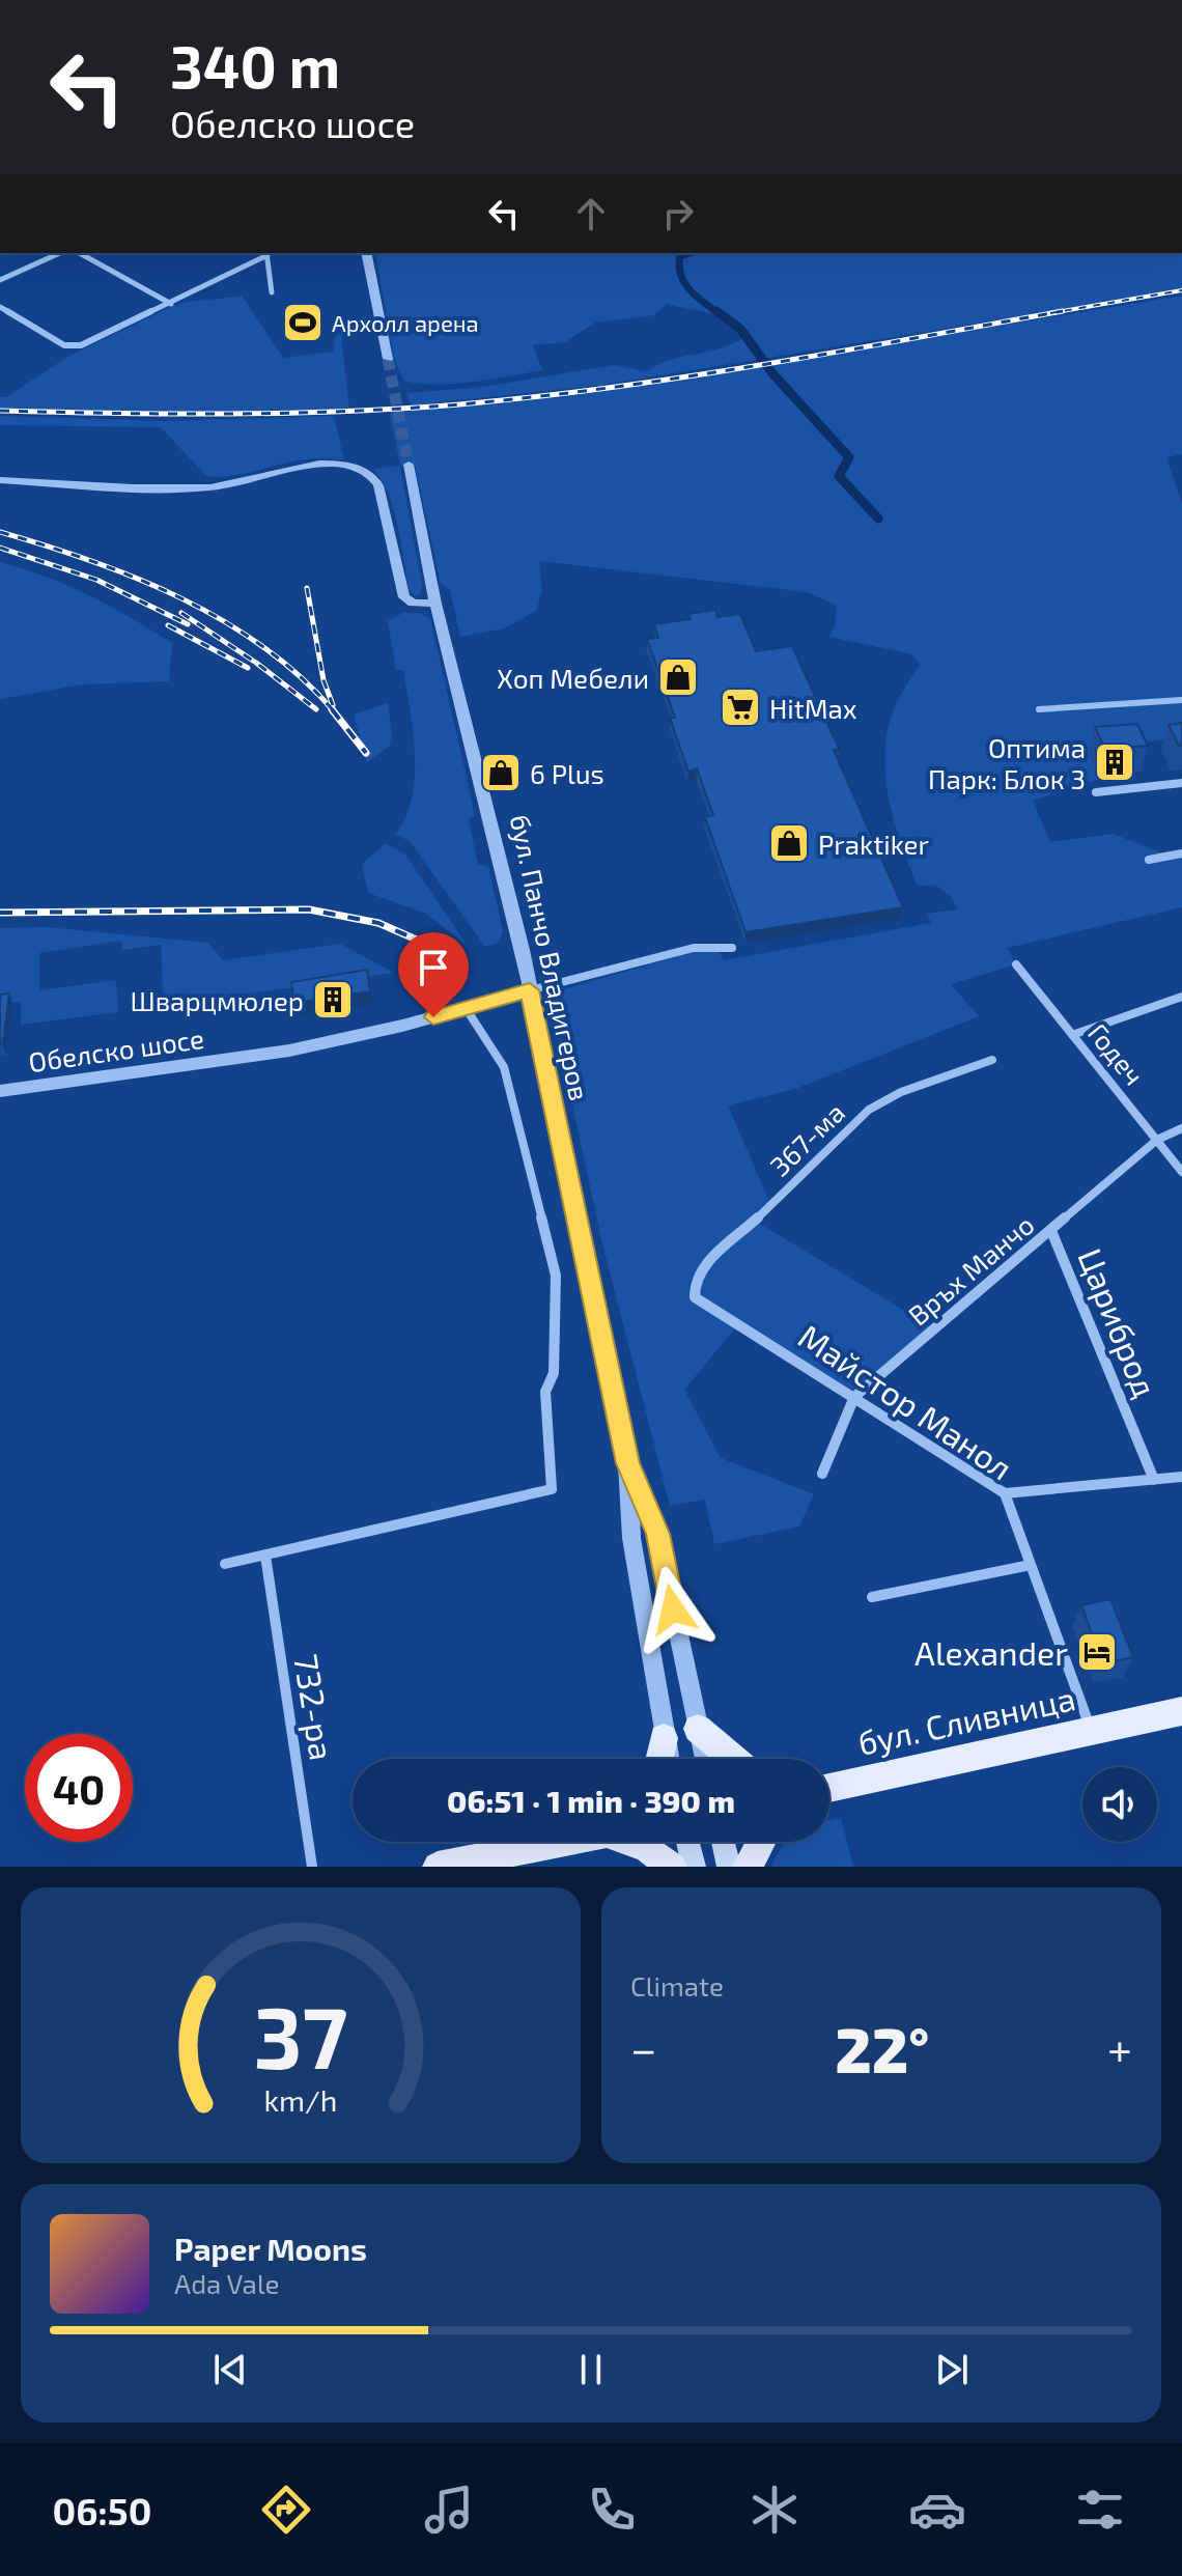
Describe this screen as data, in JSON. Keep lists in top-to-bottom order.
{
  "streets": {
    "main road": ["бул. Сливница"],
    "street": [
      "бул. Панчо Владигеров",
      "Обелско шосе",
      "Годеч",
      "367-ма",
      "Връх Манчо",
      "Цариброд",
      "Майстор Манол",
      "732-ра"
    ]
  },
  "crossings": [
    ["бул. Панчо Владигеров", "Обелско шосе"],
    ["Годеч", "Връх Манчо"],
    ["367-ма", "Майстор Манол"],
    ["Връх Манчо", "Цариброд"],
    ["Връх Манчо", "Майстор Манол"],
    ["Майстор Манол", "бул. Сливница"]
  ],
  "places": {
    "sports": ["Архолл арена"],
    "shop": ["Хоп Мебели", "6 Plus", "Praktiker"],
    "supermarket": ["HitMax"],
    "building": ["Оптима Парк: Блок 3", "Шварцмюлер"],
    "hotel": ["Alexander"]
  },
  "page": {
    "turn": ["340 m", "Обелско шосе"],
    "limit": "40",
    "trip": "06:51 · 1 min · 390 m",
    "tile": "Climate",
    "heat": ["−", "22°", "+"],
    "song": ["Paper Moons", "Ada Vale"],
    "tabs": "06:50",
    "gauge": ["37", "km/h"]
  }
}
